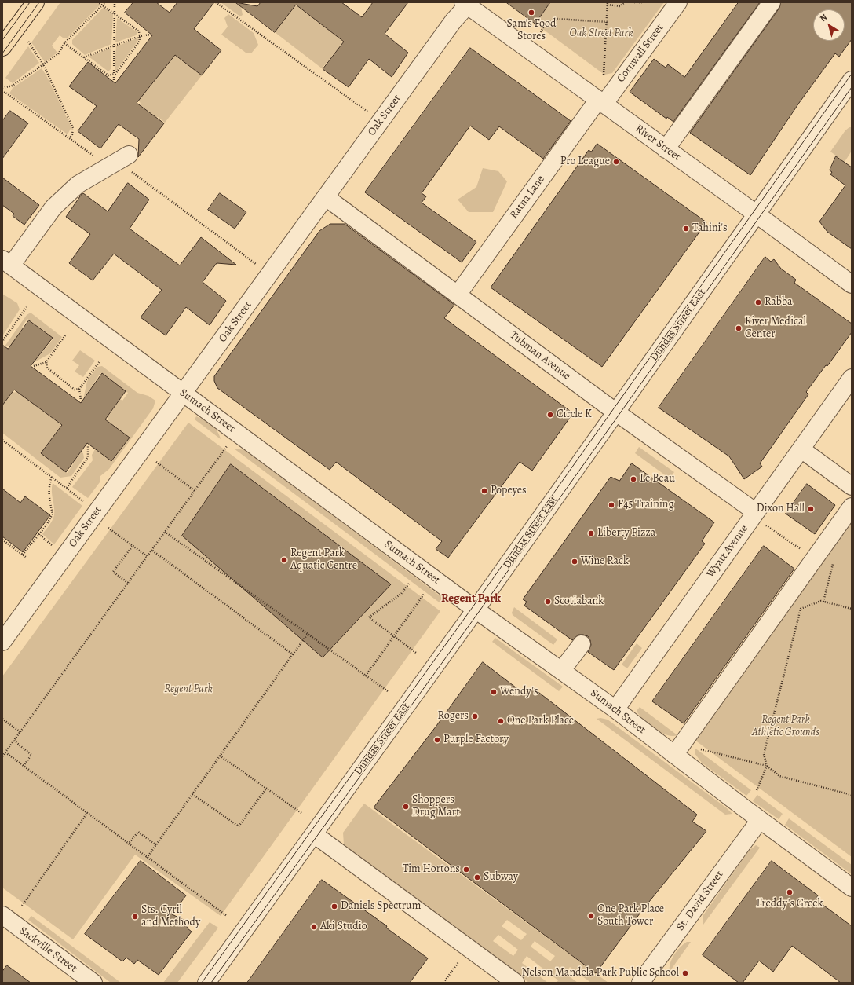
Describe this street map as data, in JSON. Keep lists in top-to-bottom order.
{
  "streets": {
    "street": [
      "Cornwall Street",
      "Oak Street",
      "River Street",
      "Ratna Lane",
      "Dundas Street East",
      "Tubman Avenue",
      "Sumach Street",
      "Wyatt Avenue",
      "St. David Street",
      "Sackville Street"
    ]
  },
  "crossings": [
    ["Cornwall Street", "River Street"],
    ["Cornwall Street", "Ratna Lane"],
    ["Oak Street", "River Street"],
    ["Oak Street", "Tubman Avenue"],
    ["Oak Street", "Sumach Street"],
    ["River Street", "Ratna Lane"],
    ["River Street", "Dundas Street East"],
    ["Ratna Lane", "Tubman Avenue"],
    ["Dundas Street East", "Tubman Avenue"],
    ["Dundas Street East", "Sumach Street"],
    ["Tubman Avenue", "Wyatt Avenue"],
    ["Sumach Street", "Wyatt Avenue"],
    ["Sumach Street", "St. David Street"]
  ],
  "districts": ["Regent Park"],
  "parks": ["Oak Street Park", "Regent Park", "Regent Park Athletic Grounds"],
  "places": [
    "Sam's Food Stores",
    "Pro League",
    "Tahini's",
    "Rabba",
    "River Medical Center",
    "Circle K",
    "Le Beau",
    "Popeyes",
    "F45 Training",
    "Dixon Hall",
    "Liberty Pizza",
    "Regent Park Aquatic Centre",
    "Wine Rack",
    "Scotiabank",
    "Wendy's",
    "Rogers",
    "One Park Place",
    "Purple Factory",
    "Shoppers Drug Mart",
    "Tim Hortons",
    "Subway",
    "Freddy's Greek",
    "Daniels Spectrum",
    "One Park Place South Tower",
    "Sts. Cyril and Methody",
    "Aki Studio",
    "Nelson Mandela Park Public School"
  ],
  "north": "top left"
}
